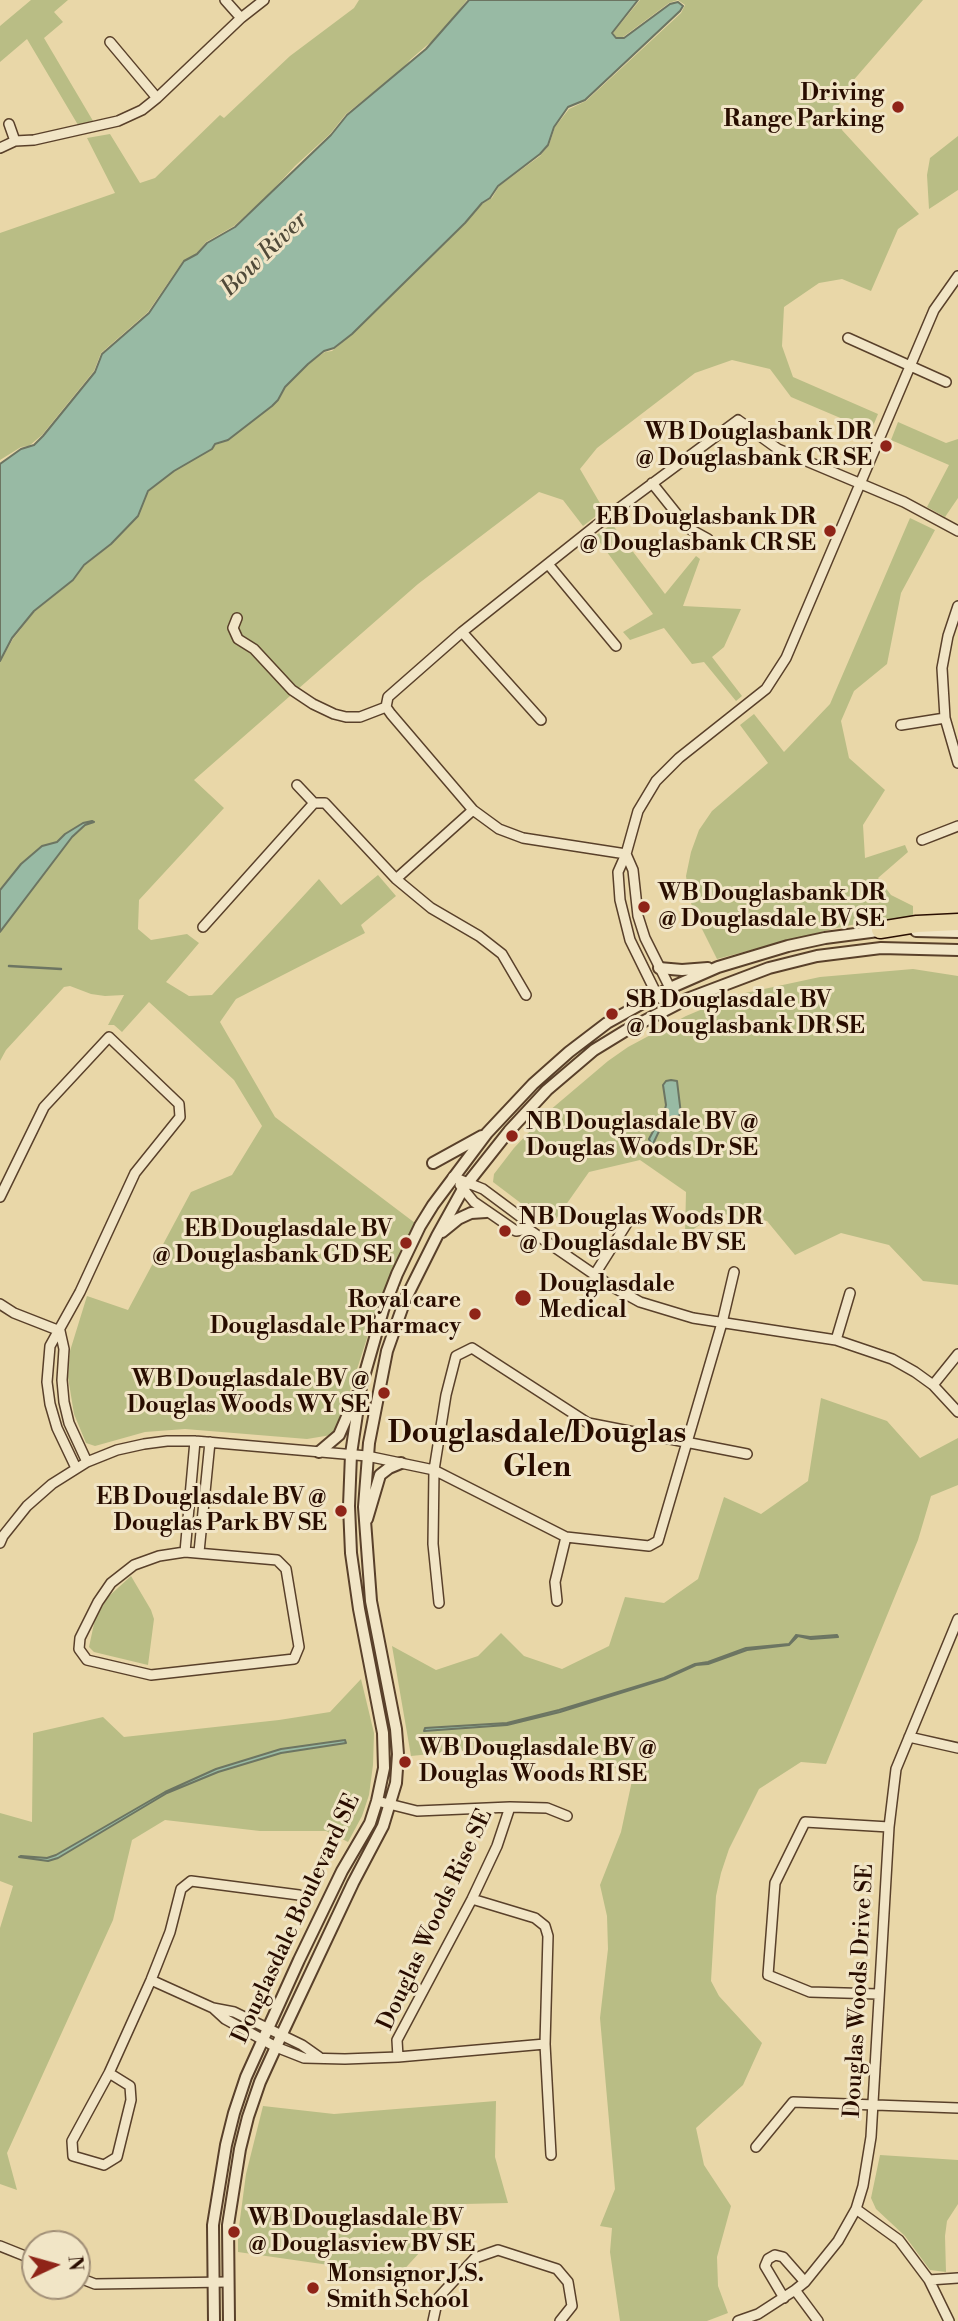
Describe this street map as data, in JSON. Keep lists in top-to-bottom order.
{
  "streets": {
    "street": ["Douglasdale Boulevard SE", "Douglas Woods Rise SE", "Douglas Woods Drive SE"]
  },
  "crossings": [
    ["Douglasdale Boulevard SE", "Douglas Woods Rise SE"]
  ],
  "districts": ["Douglasdale/Douglas Glen"],
  "water": ["Bow River"],
  "places": [
    "Driving Range Parking",
    "WB Douglasbank DR @ Douglasbank CR SE",
    "EB Douglasbank DR @ Douglasbank CR SE",
    "WB Douglasbank DR @ Douglasdale BV SE",
    "SB Douglasdale BV @ Douglasbank DR SE",
    "NB Douglasdale BV @ Douglas Woods Dr SE",
    "NB Douglas Woods DR @ Douglasdale BV SE",
    "EB Douglasdale BV @ Douglasbank GD SE",
    "Douglasdale Medical",
    "Royal care Douglasdale Pharmacy",
    "WB Douglasdale BV @ Douglas Woods WY SE",
    "EB Douglasdale BV @ Douglas Park BV SE",
    "WB Douglasdale BV @ Douglas Woods RI SE",
    "WB Douglasdale BV @ Douglasview BV SE",
    "Monsignor J.S. Smith School"
  ],
  "north": "right"
}
